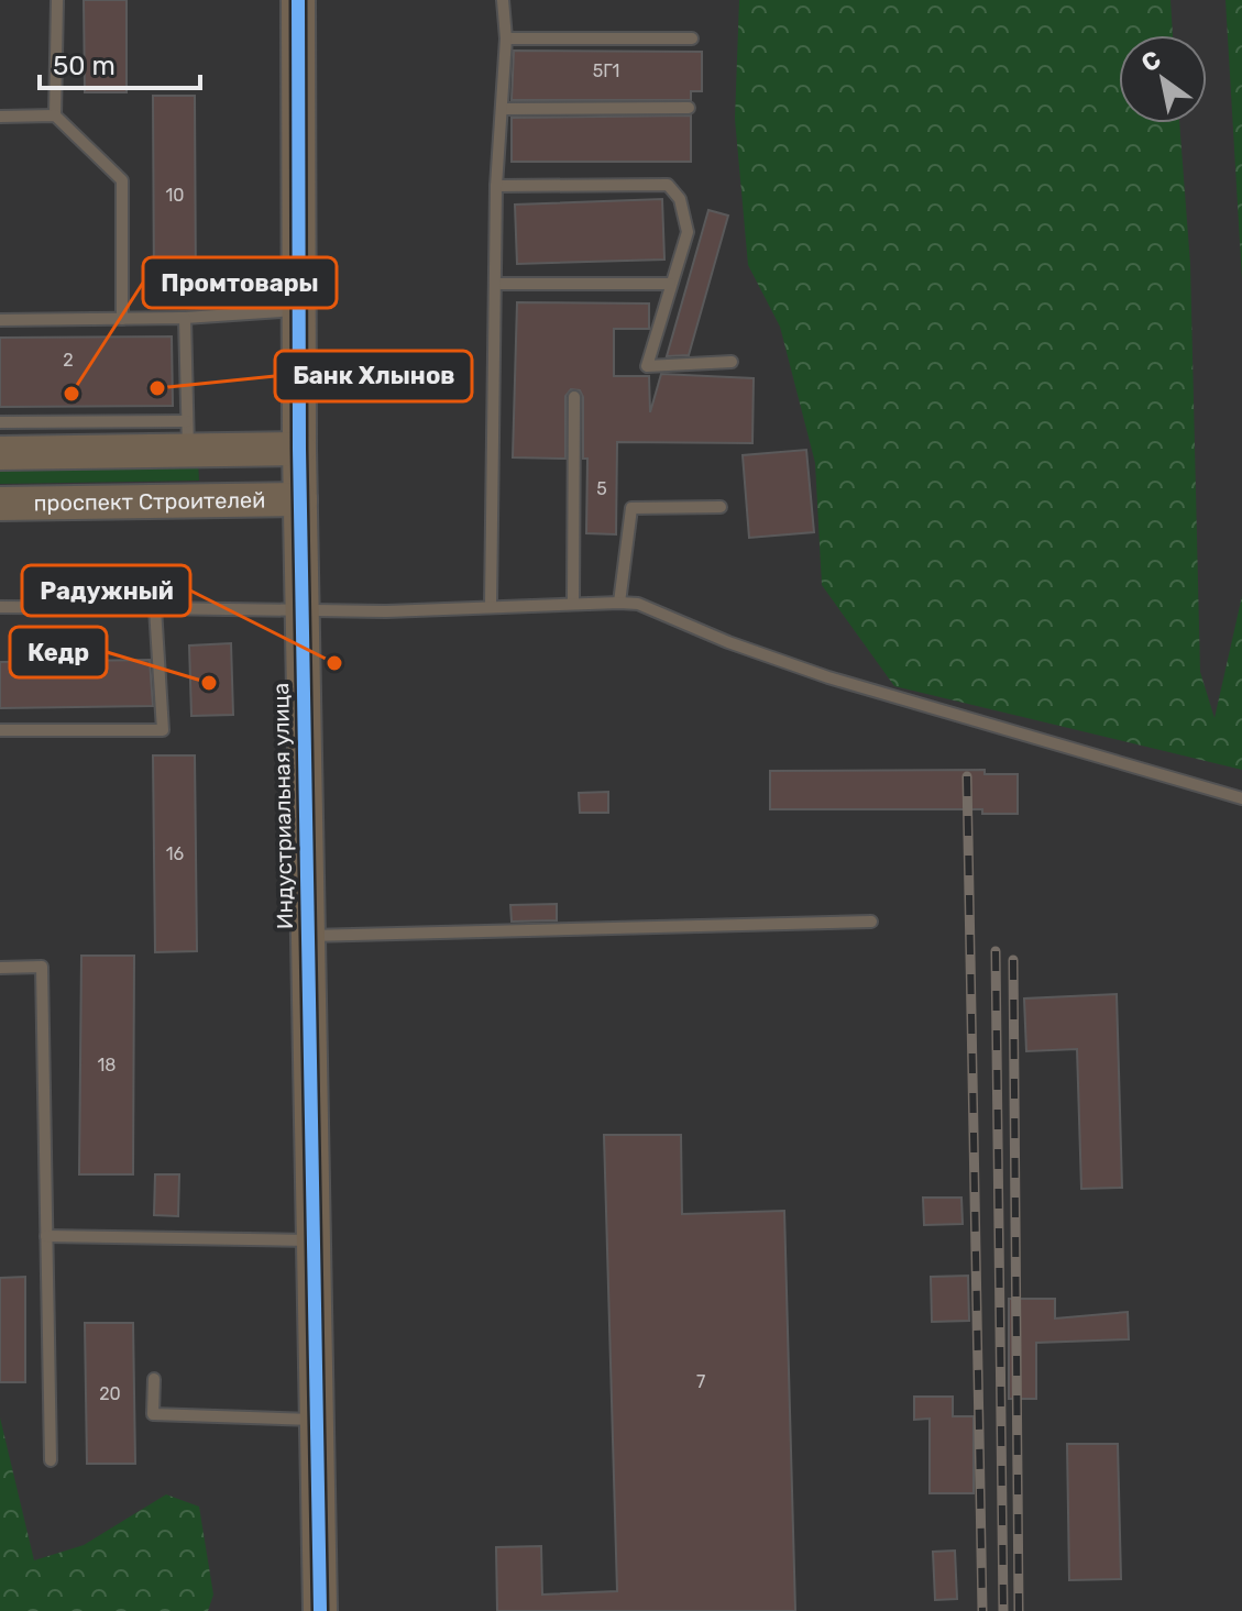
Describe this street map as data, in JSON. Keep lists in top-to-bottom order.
{
  "streets": {
    "street": ["проспект Строителей", "Индустриальная улица"]
  },
  "crossings": [
    ["проспект Строителей", "Индустриальная улица"]
  ],
  "places": [
    "Банк Хлынов",
    "Промтовары",
    "Радужный",
    "Кедр"
  ],
  "house_numbers": [
    "5Г1",
    "10",
    "2",
    "5",
    "16",
    "18",
    "7",
    "20"
  ],
  "scale_bar": "50 m",
  "north": "top left"
}
